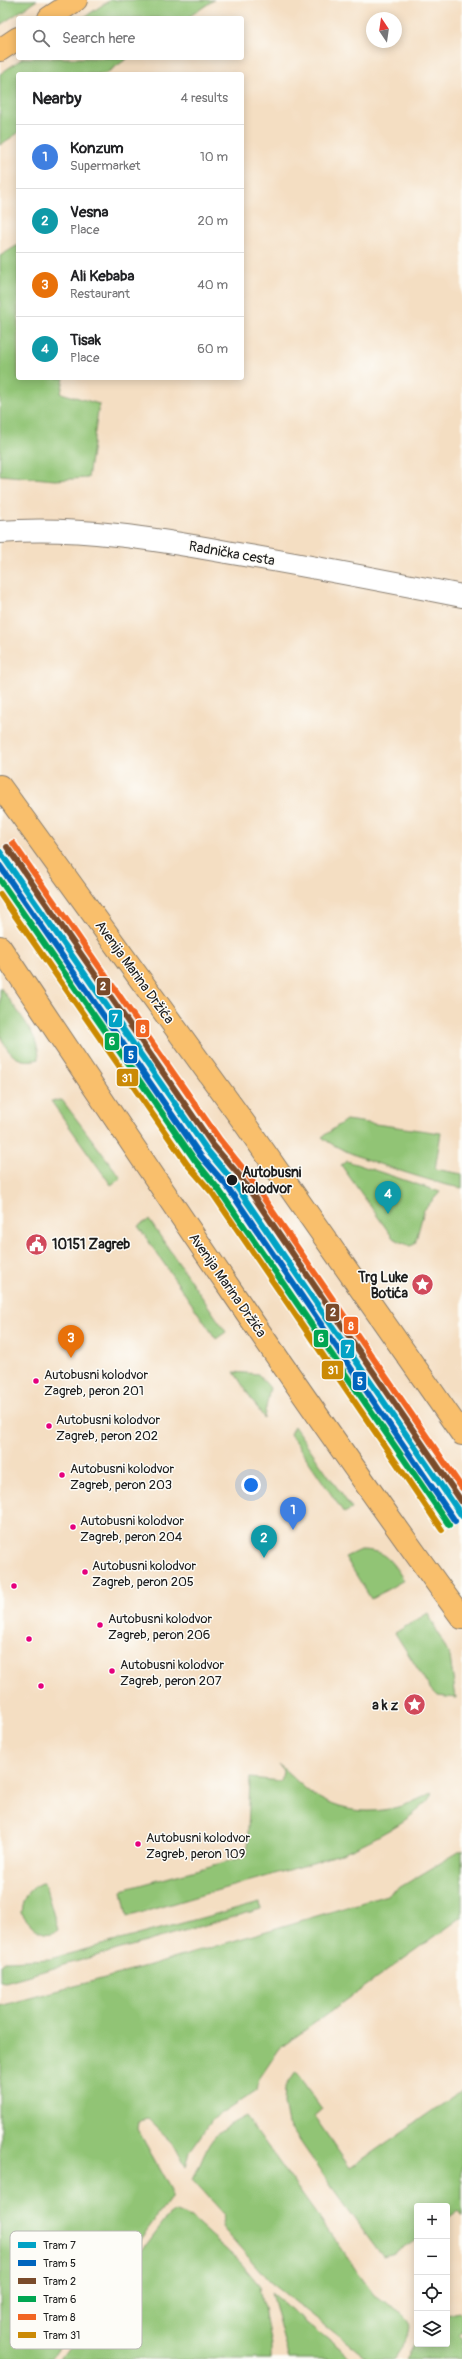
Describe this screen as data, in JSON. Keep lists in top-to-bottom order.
{
  "streets": {
    "main road": ["Avenija Marina Držića"],
    "street": ["Radnička cesta"]
  },
  "places": {
    "other": [
      "Autobusni kolodvor",
      "Autobusni kolodvor Zagreb, peron 201",
      "Autobusni kolodvor Zagreb, peron 202",
      "Autobusni kolodvor Zagreb, peron 203",
      "Autobusni kolodvor Zagreb, peron 204",
      "Autobusni kolodvor Zagreb, peron 205",
      "Autobusni kolodvor Zagreb, peron 206",
      "Autobusni kolodvor Zagreb, peron 207",
      "Autobusni kolodvor Zagreb, peron 109"
    ],
    "public building": ["10151 Zagreb"],
    "place": ["Trg Luke Botića", "a k z"]
  },
  "lines": [
    "tram line 8",
    "tram line 2",
    "tram line 7",
    "tram line 5",
    "tram line 6",
    "tram line 31"
  ],
  "legend": [
    "Tram 7",
    "Tram 5",
    "Tram 2",
    "Tram 6",
    "Tram 8",
    "Tram 31"
  ],
  "north": "top",
  "page": {
    "search": "Search here",
    "heading": ["Nearby", "4 results"],
    "list": [
      {
        "mark": "1",
        "name": "Konzum",
        "note": "Supermarket",
        "value": "10 m"
      },
      {
        "mark": "2",
        "name": "Vesna",
        "note": "Place",
        "value": "20 m"
      },
      {
        "mark": "3",
        "name": "Ali Kebaba",
        "note": "Restaurant",
        "value": "40 m"
      },
      {
        "mark": "4",
        "name": "Tisak",
        "note": "Place",
        "value": "60 m"
      }
    ],
    "pins": [
      "4",
      "3",
      "1",
      "2"
    ],
    "map_buttons": ["+", "−"]
  }
}
